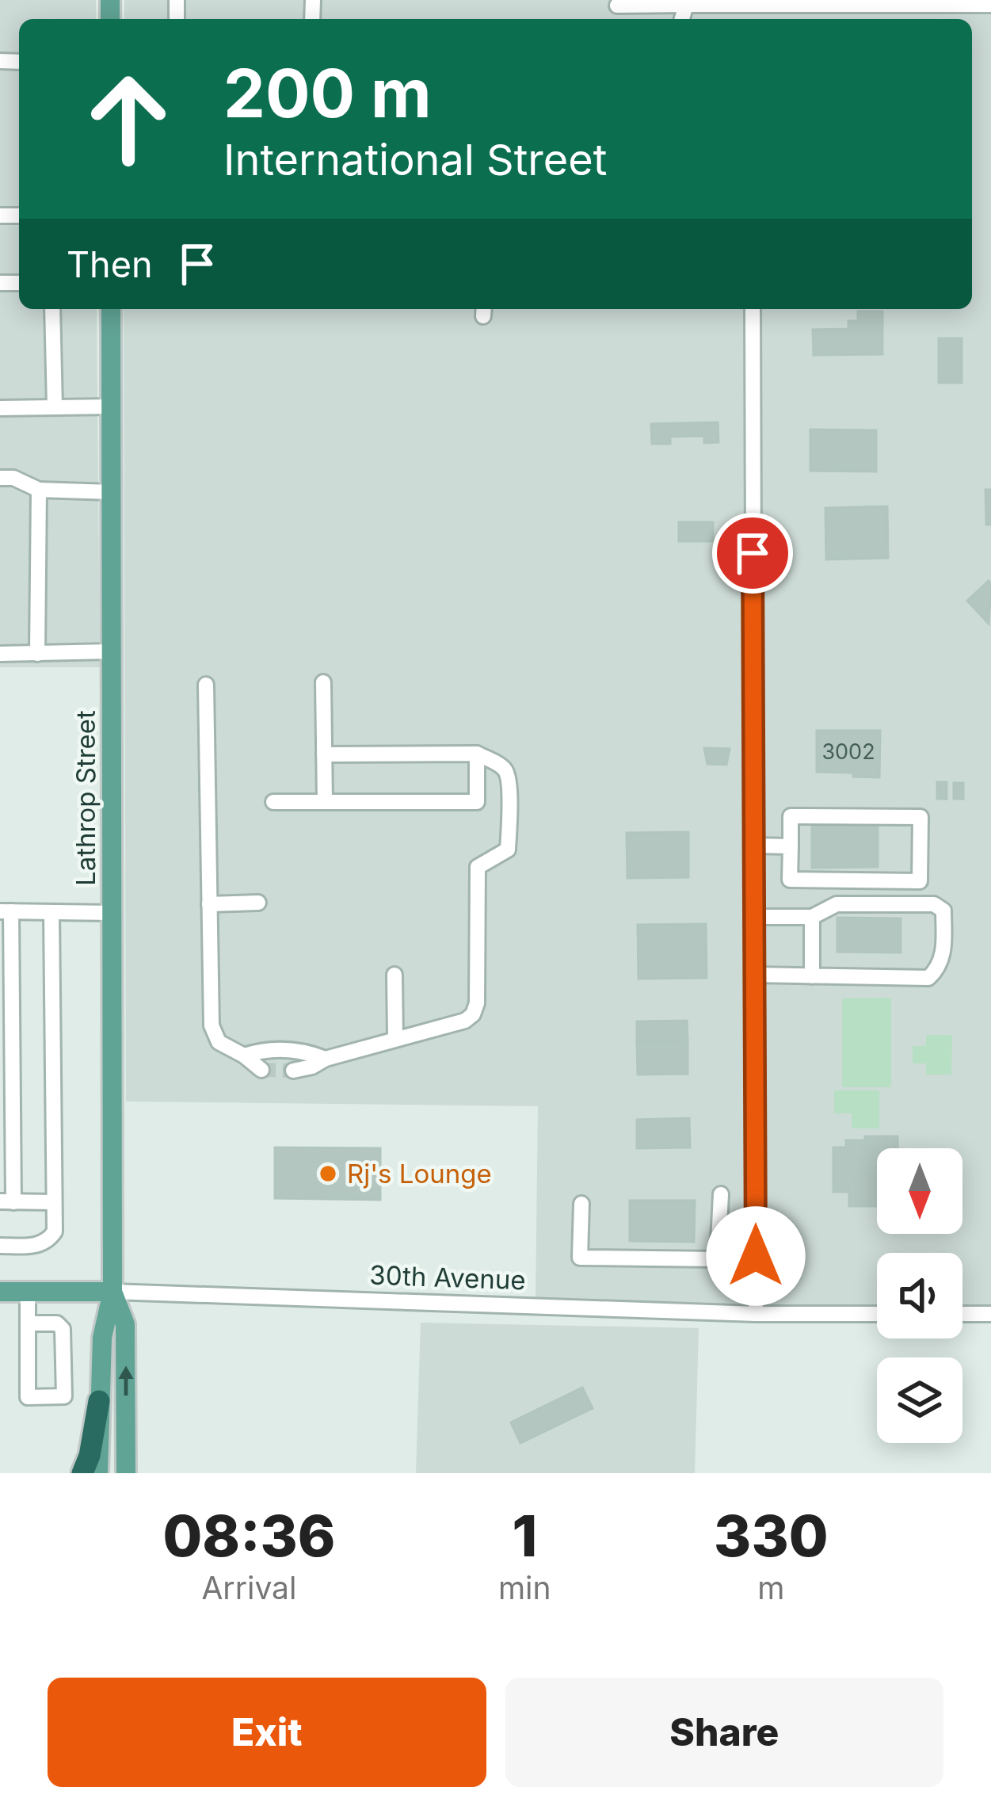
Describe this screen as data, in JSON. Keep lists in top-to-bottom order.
{
  "streets": {
    "main road": ["Lathrop Street", "30th Avenue"]
  },
  "crossings": [
    ["Lathrop Street", "30th Avenue"]
  ],
  "places": ["Rj's Lounge"],
  "house_numbers": ["3002"],
  "north": "bottom",
  "page": {
    "turn": ["200 m", "International Street"],
    "then": "Then",
    "eta": [
      "08:36",
      "Arrival",
      "1",
      "min",
      "330",
      "m"
    ],
    "buttons": ["Exit", "Share"]
  }
}
